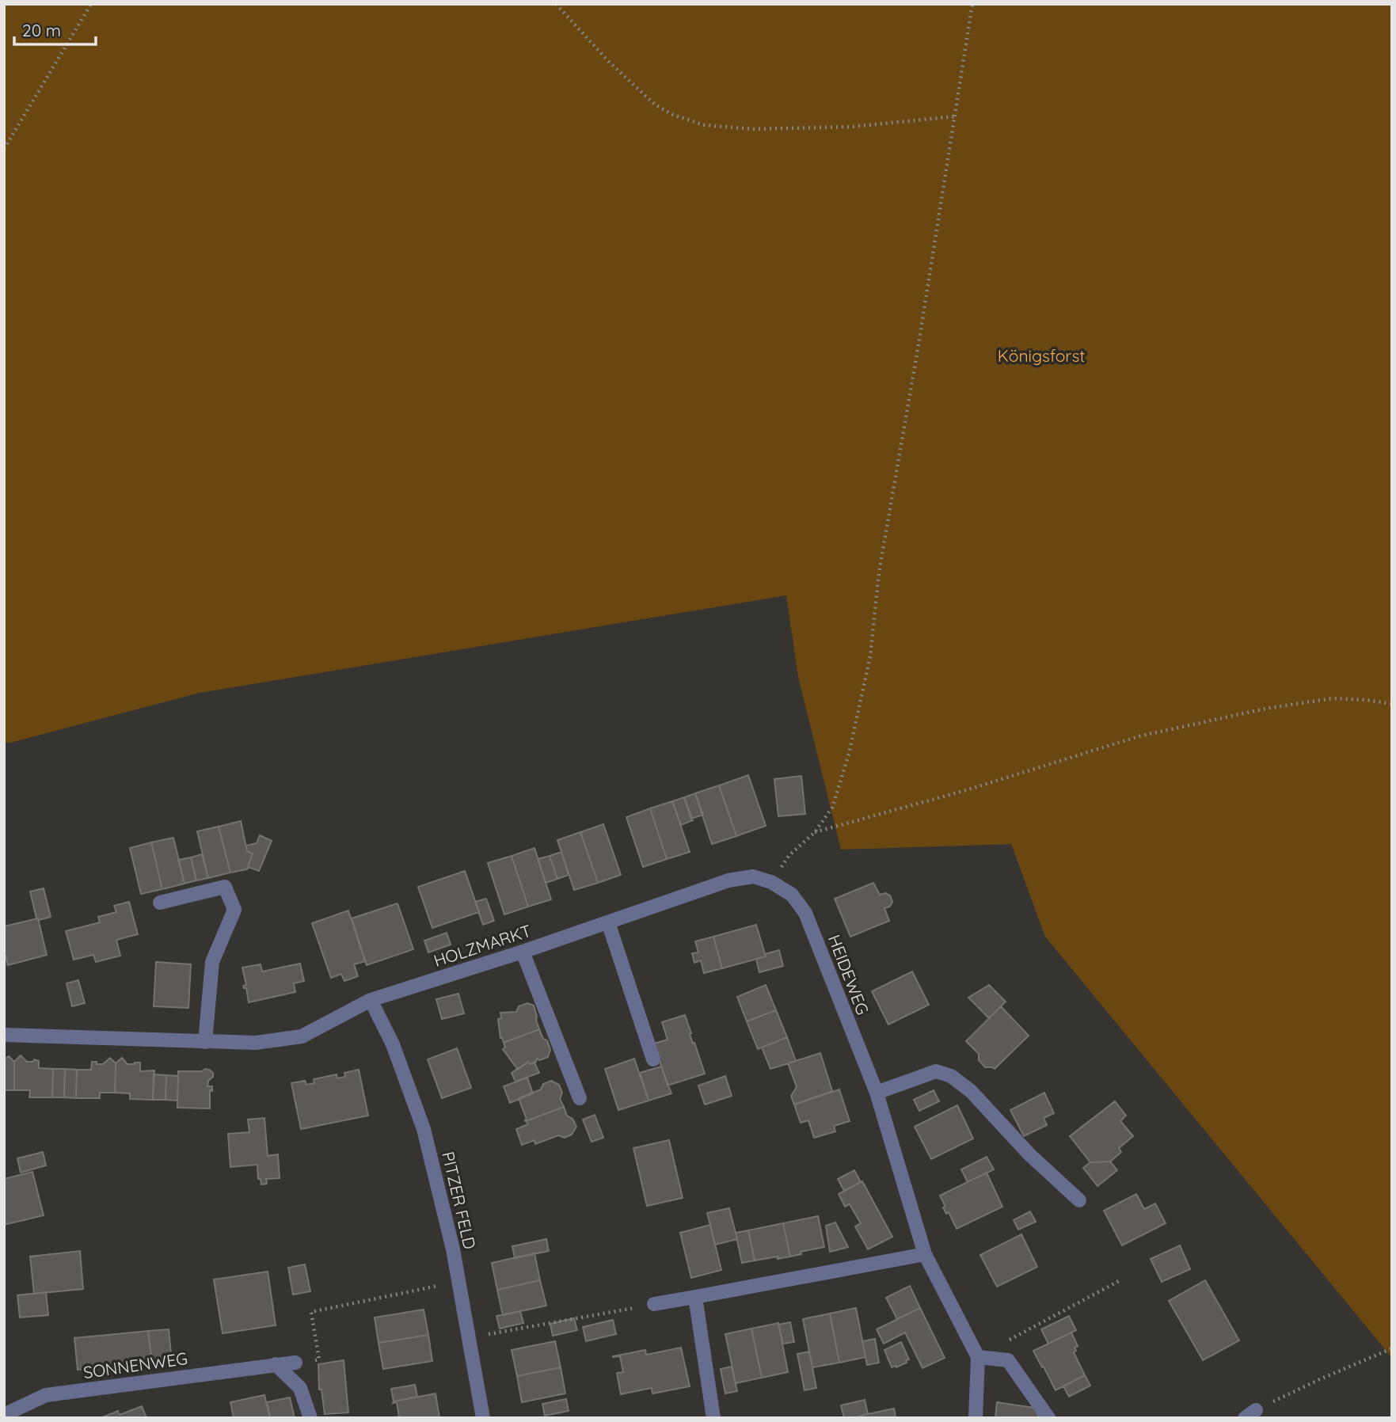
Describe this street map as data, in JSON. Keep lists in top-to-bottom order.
{
  "streets": {
    "street": [
      "HOLZMARKT",
      "HEIDEWEG",
      "PITZER FELD",
      "SONNENWEG"
    ]
  },
  "crossings": [
    ["HOLZMARKT", "HEIDEWEG"],
    ["HOLZMARKT", "PITZER FELD"]
  ],
  "parks": ["Königsforst"],
  "scale_bar": "20 m"
}
